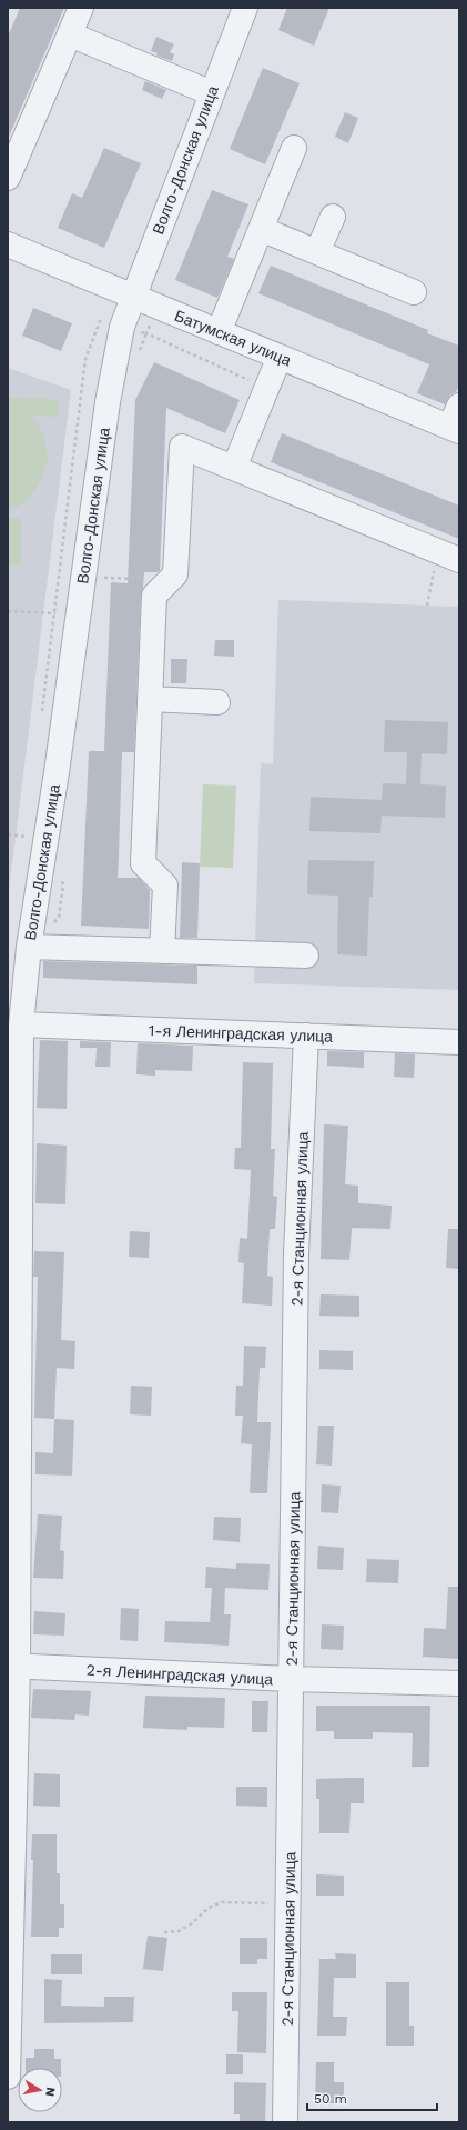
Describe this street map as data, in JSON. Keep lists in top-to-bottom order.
{
  "streets": {
    "street": [
      "Волго-Донская улица",
      "Батумская улица",
      "1-я Ленинградская улица",
      "2-я Станционная улица",
      "2-я Ленинградская улица"
    ]
  },
  "crossings": [
    ["Волго-Донская улица", "Батумская улица"],
    ["Волго-Донская улица", "1-я Ленинградская улица"],
    ["Волго-Донская улица", "2-я Ленинградская улица"],
    ["1-я Ленинградская улица", "2-я Станционная улица"],
    ["2-я Станционная улица", "2-я Ленинградская улица"]
  ],
  "scale_bar": "50 m",
  "north": "right"
}
